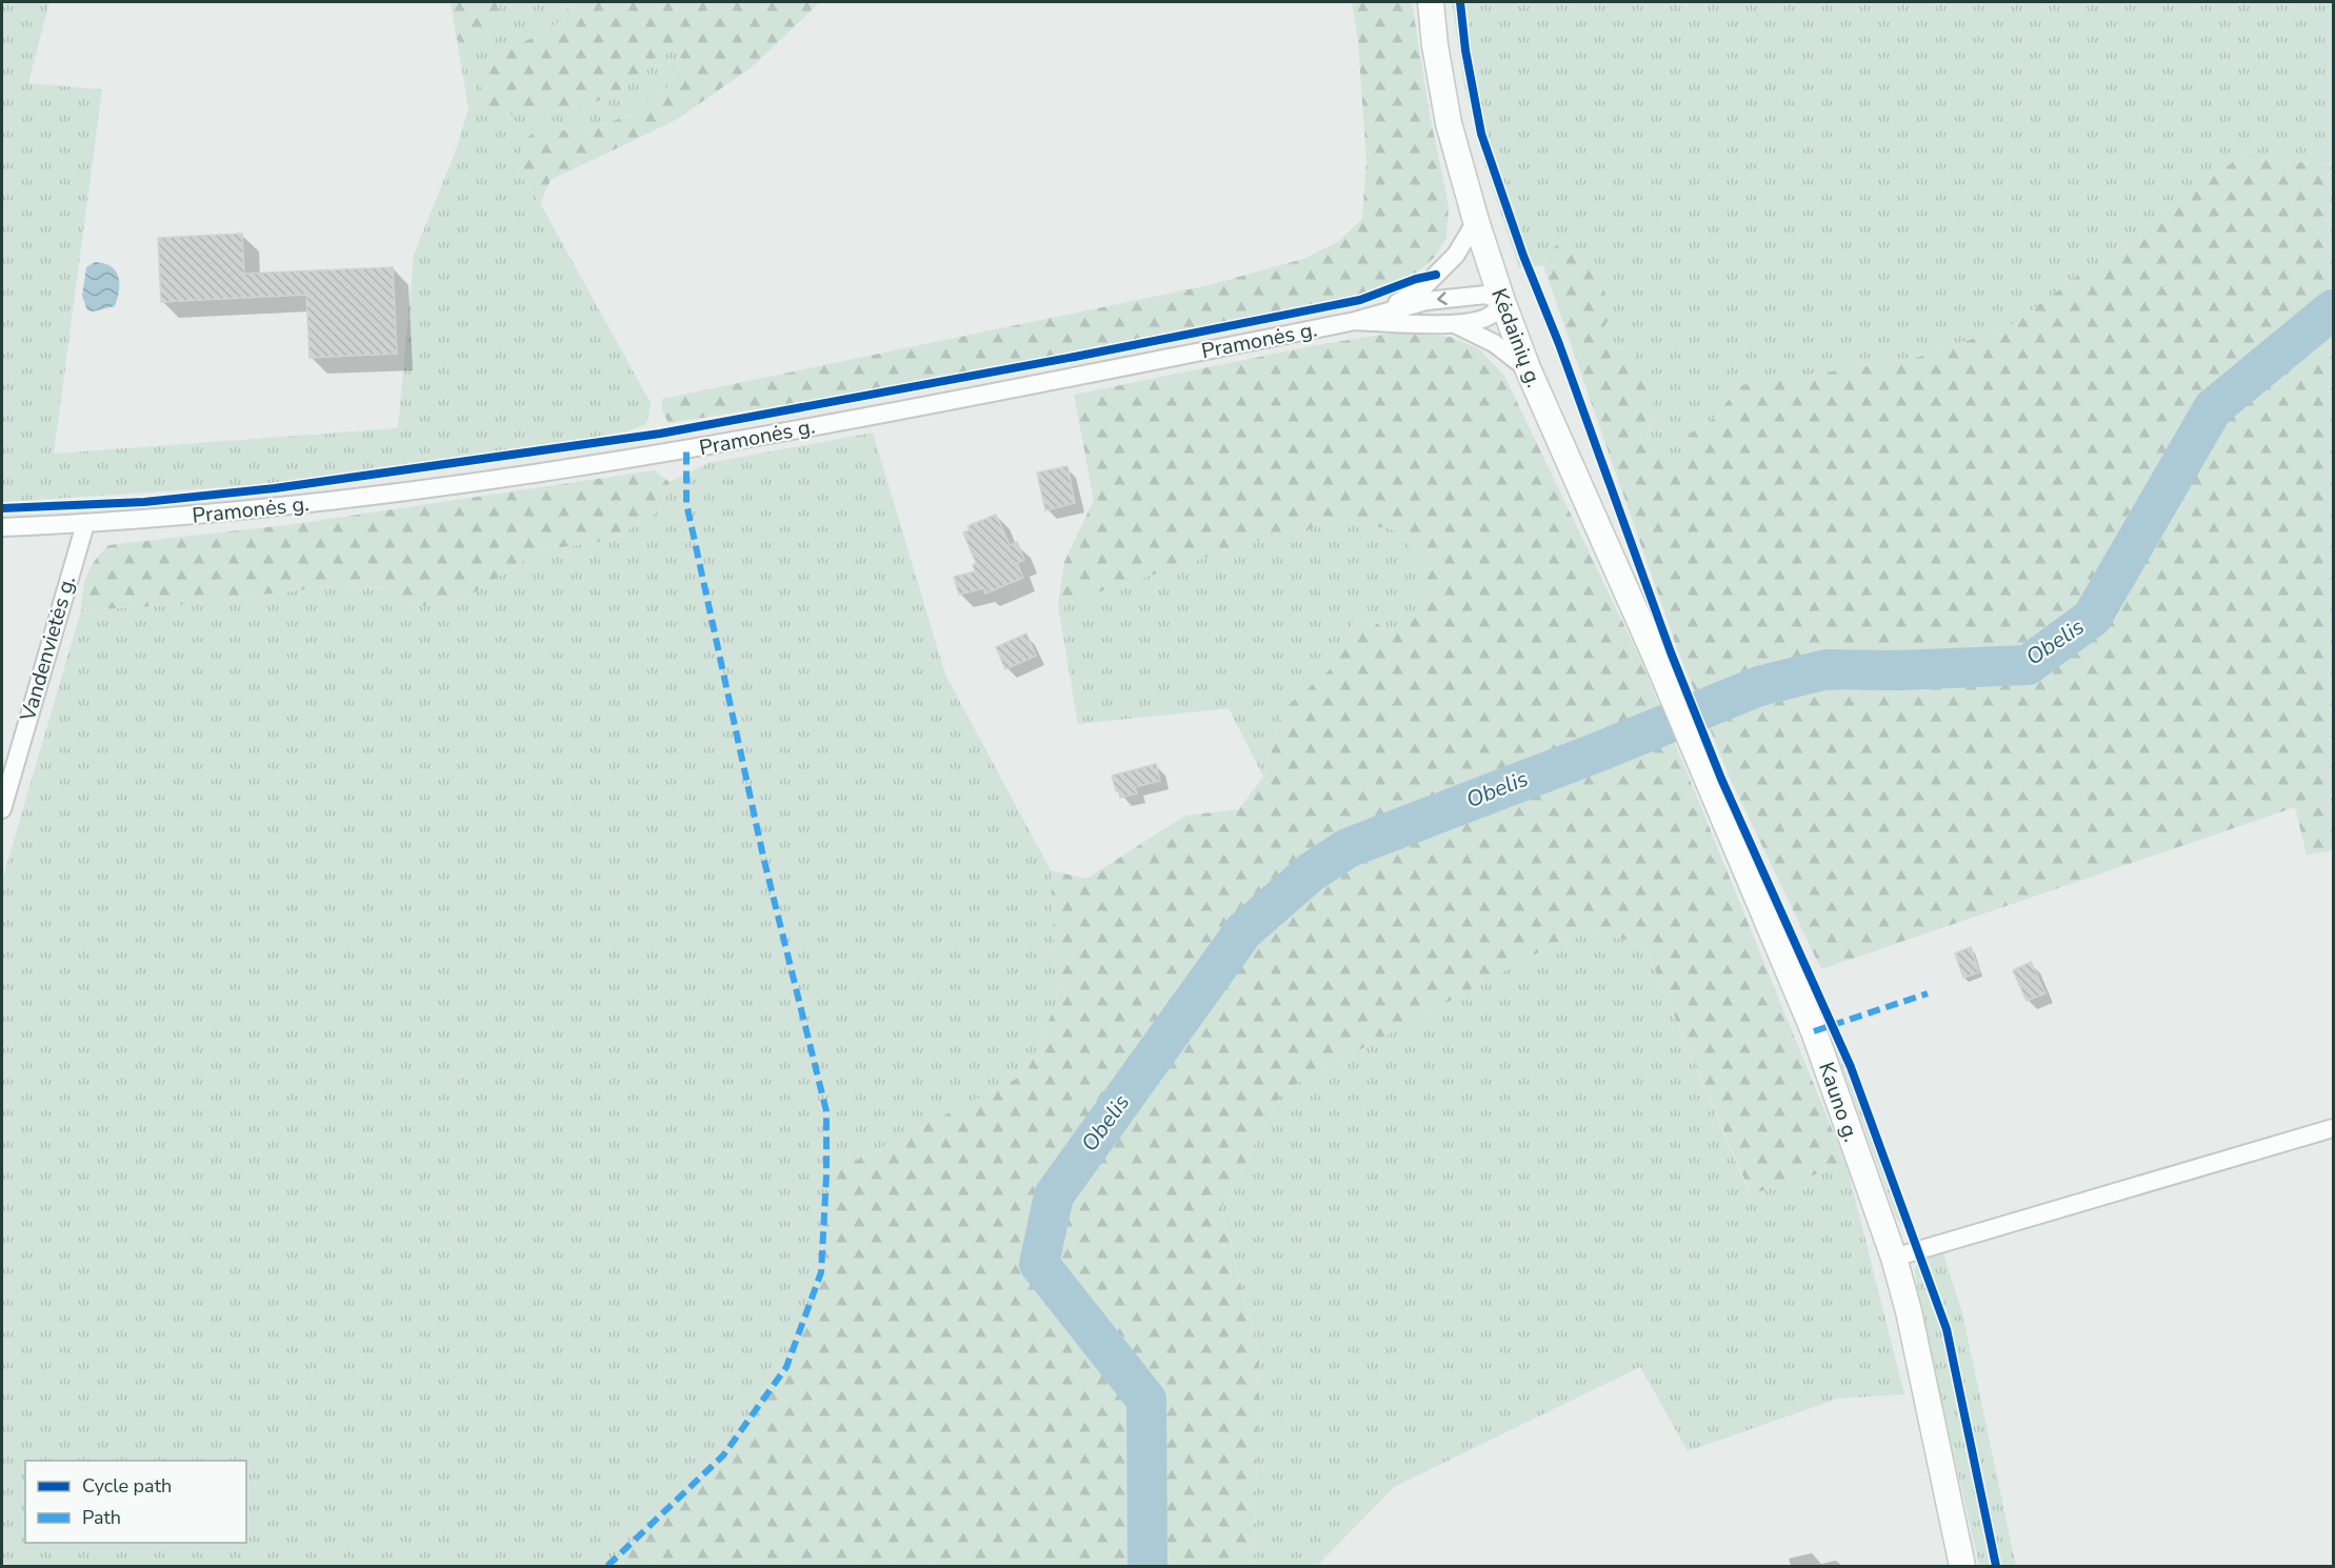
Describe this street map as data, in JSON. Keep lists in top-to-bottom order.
{
  "streets": {
    "main road": ["Kėdainių g.", "Kauno g."],
    "street": ["Pramonės g.", "Vandenvietės g."]
  },
  "crossings": [
    ["Kėdainių g.", "Pramonės g."],
    ["Kėdainių g.", "Kauno g."],
    ["Pramonės g.", "Vandenvietės g."]
  ],
  "water": ["Obelis"],
  "legend": ["Cycle path", "Path"]
}
